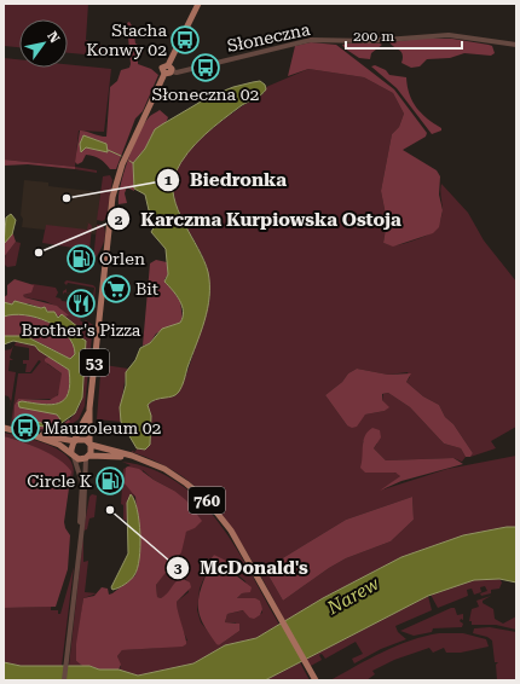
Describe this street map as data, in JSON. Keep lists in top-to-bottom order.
{
  "streets": {
    "main road": ["53", "760"],
    "street": ["Słoneczna"]
  },
  "crossings": [
    ["Słoneczna", "53"],
    ["53", "760"]
  ],
  "water": ["Narew"],
  "places": {
    "bus stop": ["Stacha Konwy 02", "Słoneczna 02", "Mauzoleum 02"],
    "other": ["Biedronka", "Karczma Kurpiowska Ostoja", "McDonald's"],
    "fuel station": ["Orlen", "Circle K"],
    "supermarket": ["Bit"],
    "restaurant": ["Brother's Pizza"]
  },
  "scale_bar": "200 m",
  "north": "top right"
}
